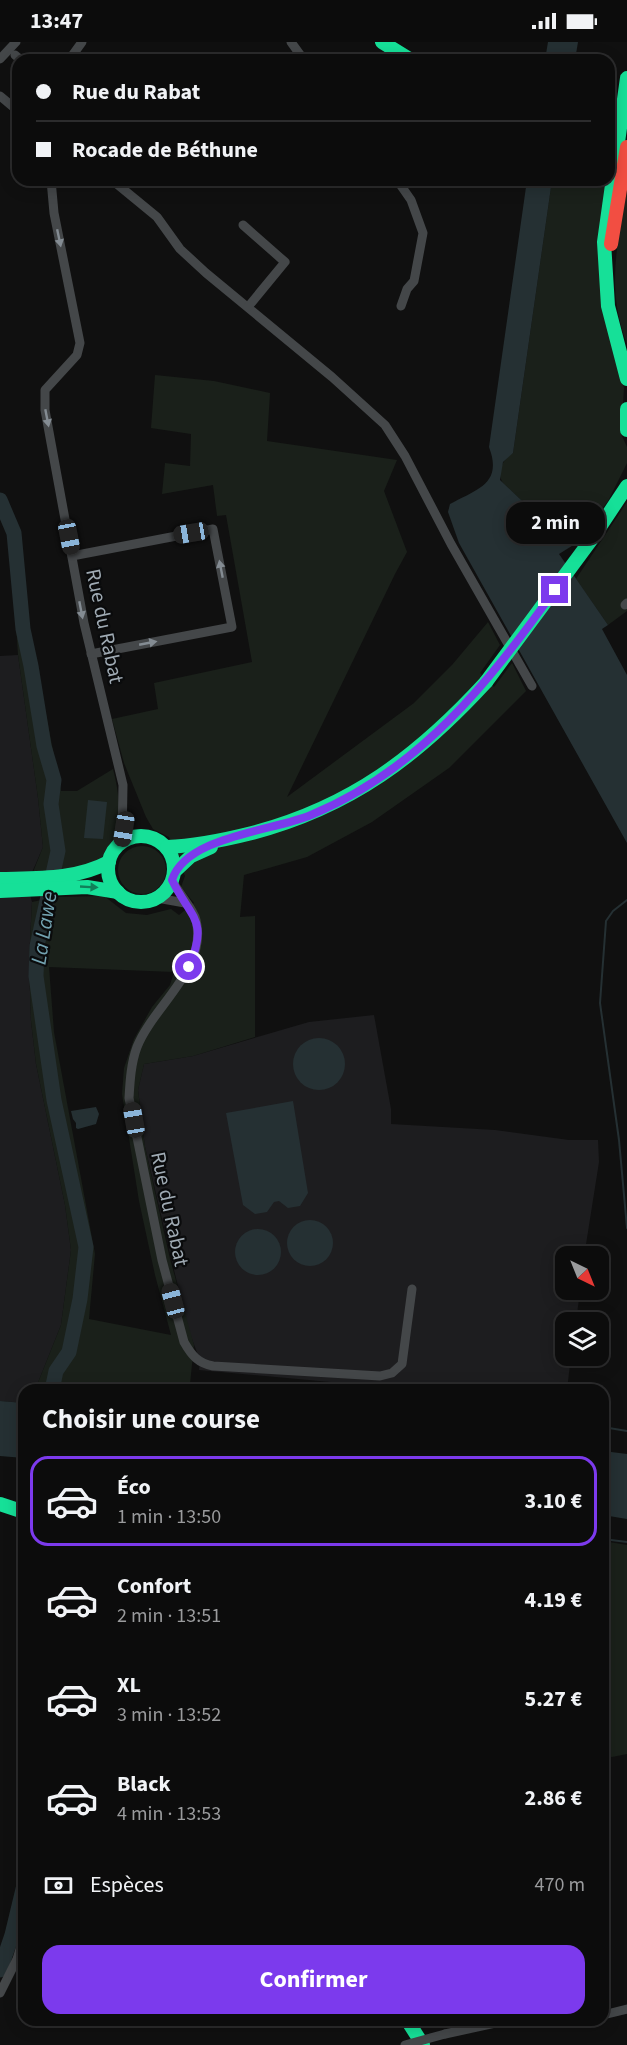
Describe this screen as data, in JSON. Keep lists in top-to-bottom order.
{
  "streets": {
    "street": ["Rue du Rabat"]
  },
  "water": ["La Lawe"],
  "north": "bottom right",
  "page": {
    "status": "13:47",
    "banner": ["Rue du Rabat", "Rocade de Béthune"],
    "bubble": "2 min",
    "heading": "Choisir une course",
    "list": [
      {
        "name": "Éco",
        "note": "1 min · 13:50",
        "value": "3.10 €"
      },
      {
        "name": "Confort",
        "note": "2 min · 13:51",
        "value": "4.19 €"
      },
      {
        "name": "XL",
        "note": "3 min · 13:52",
        "value": "5.27 €"
      },
      {
        "name": "Black",
        "note": "4 min · 13:53",
        "value": "2.86 €"
      }
    ],
    "pay": ["Espèces", "470 m"],
    "buttons": "Confirmer"
  }
}
